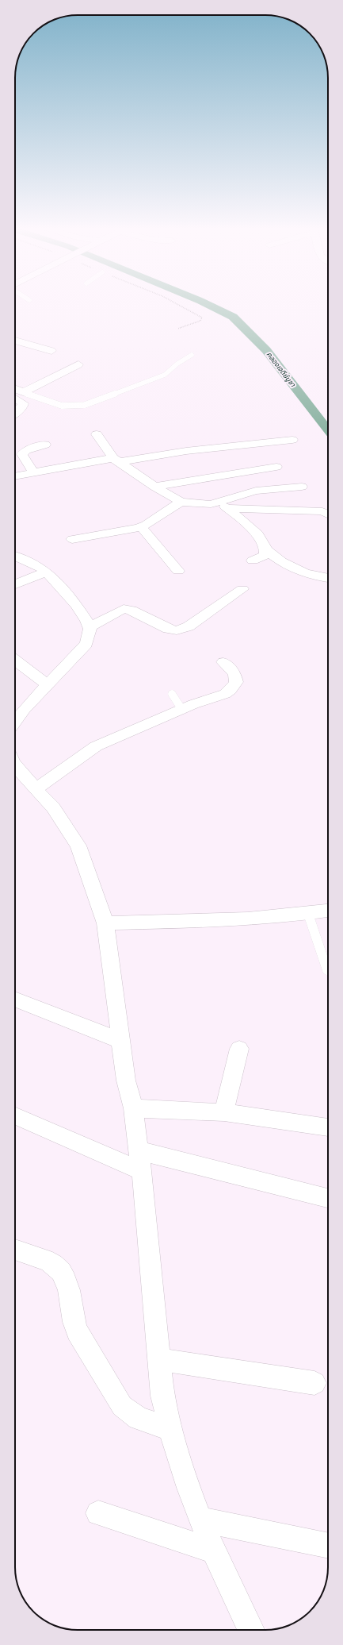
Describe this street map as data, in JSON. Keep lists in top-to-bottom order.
{
  "water": ["คลองเจดีย์บูชา"]
}
